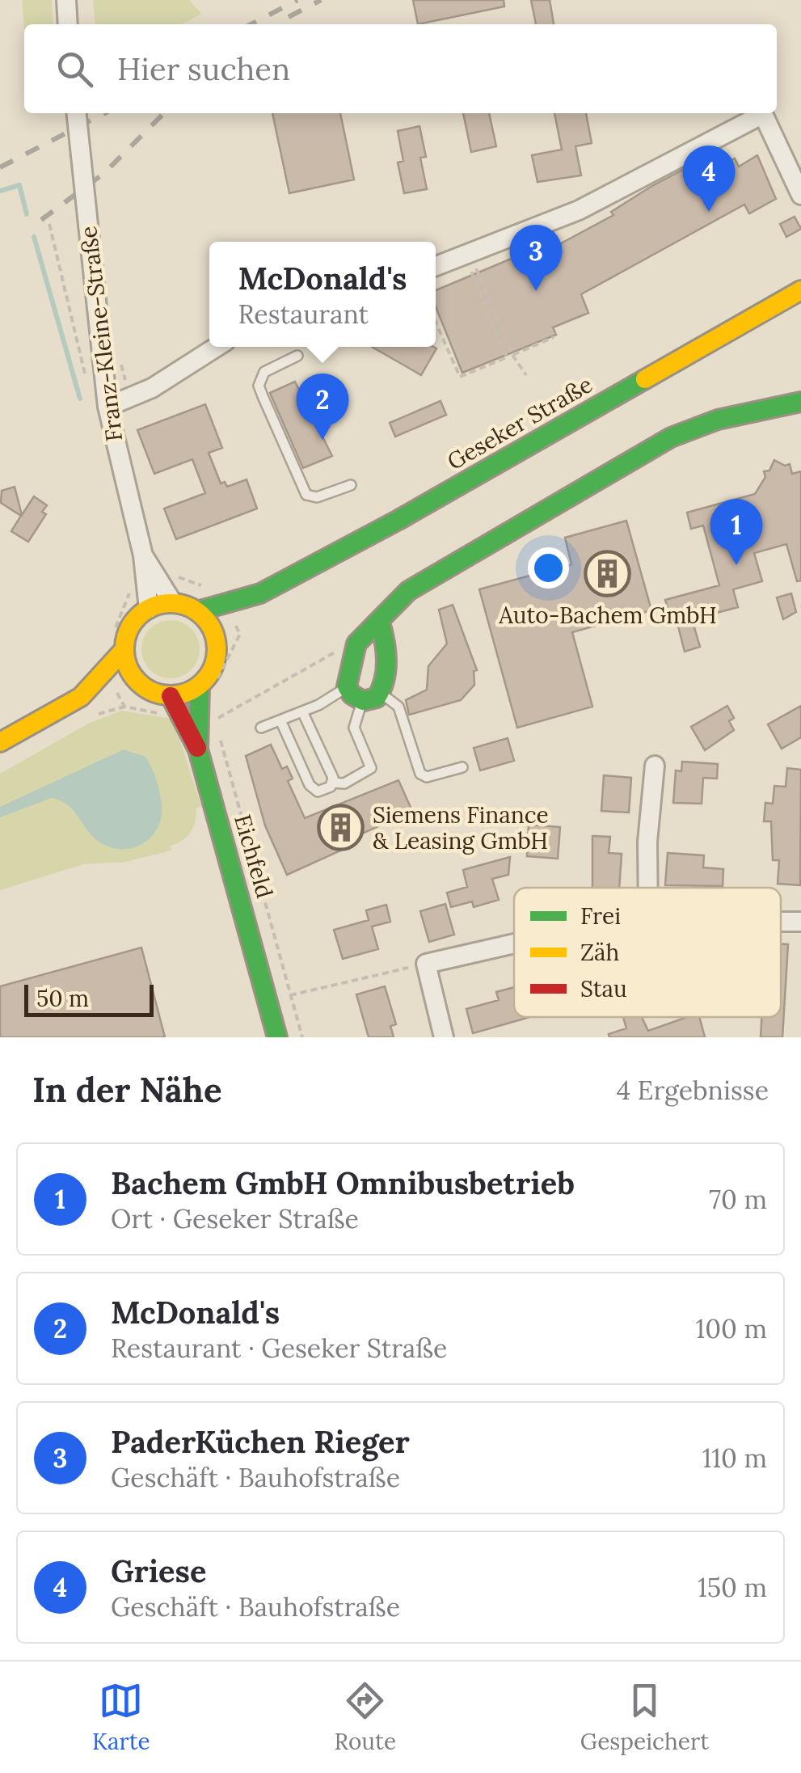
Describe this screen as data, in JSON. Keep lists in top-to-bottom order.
{
  "streets": {
    "main road": ["Geseker Straße", "Eichfeld"],
    "street": ["Franz-Kleine-Straße"]
  },
  "crossings": [
    ["Franz-Kleine-Straße", "Geseker Straße"],
    ["Franz-Kleine-Straße", "Eichfeld"],
    ["Geseker Straße", "Eichfeld"]
  ],
  "places": {
    "building": ["Auto-Bachem GmbH", "Siemens Finance & Leasing GmbH"]
  },
  "legend": ["Frei", "Zäh", "Stau"],
  "scale_bar": "50 m",
  "page": {
    "search": "Hier suchen",
    "pins": [
      "4",
      "3",
      "2",
      "1"
    ],
    "popup": ["McDonald's", "Restaurant"],
    "scale": "50 m",
    "heading": ["In der Nähe", "4 Ergebnisse"],
    "list": [
      {
        "mark": "1",
        "name": "Bachem GmbH Omnibusbetrieb",
        "note": "Ort · Geseker Straße",
        "value": "70 m"
      },
      {
        "mark": "2",
        "name": "McDonald's",
        "note": "Restaurant · Geseker Straße",
        "value": "100 m"
      },
      {
        "mark": "3",
        "name": "PaderKüchen Rieger",
        "note": "Geschäft · Bauhofstraße",
        "value": "110 m"
      },
      {
        "mark": "4",
        "name": "Griese",
        "note": "Geschäft · Bauhofstraße",
        "value": "150 m"
      }
    ],
    "nav": ["Karte", "Route", "Gespeichert"]
  }
}
